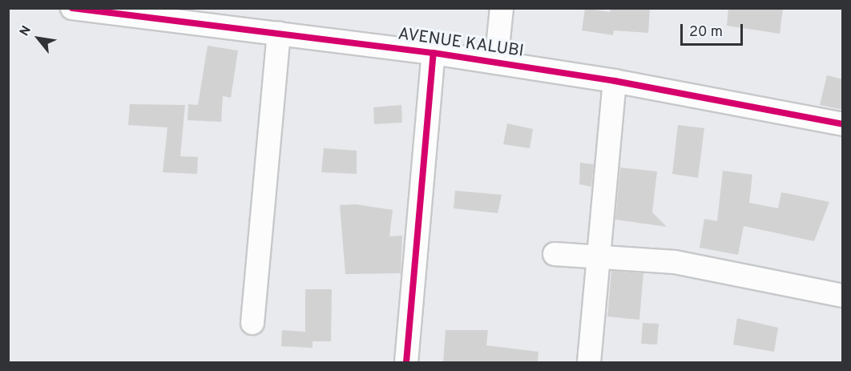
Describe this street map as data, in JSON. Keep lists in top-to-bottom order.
{
  "streets": {
    "street": ["AVENUE KALUBI"]
  },
  "scale_bar": "20 m",
  "north": "top left"
}
